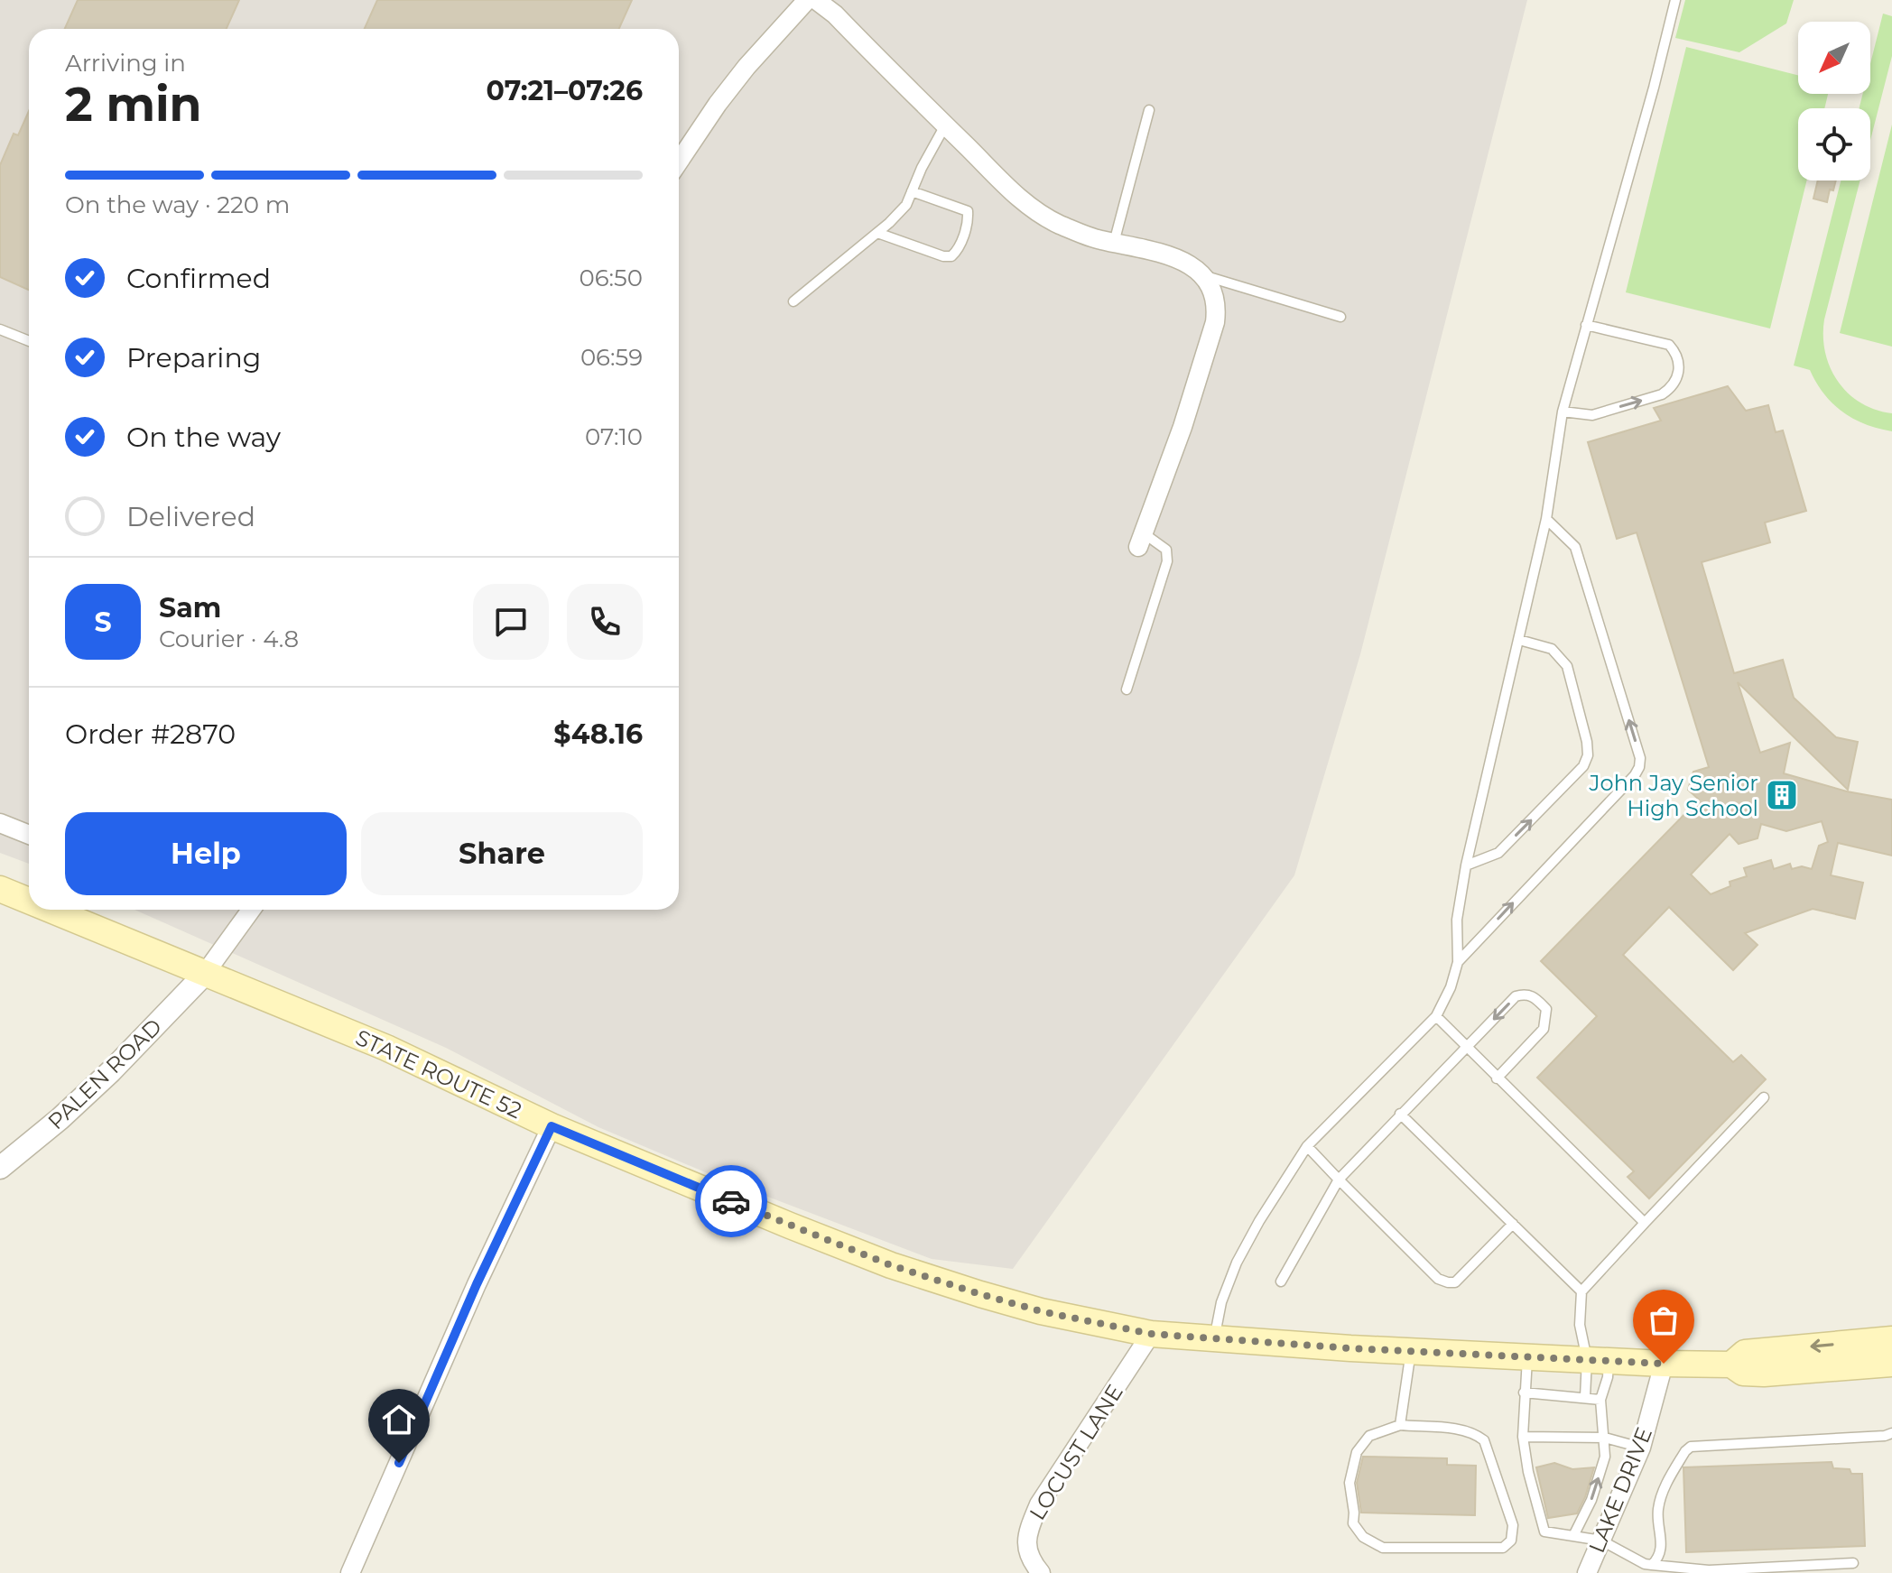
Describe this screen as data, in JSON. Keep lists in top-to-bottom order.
{
  "streets": {
    "main road": ["STATE ROUTE 52"],
    "street": ["PALEN ROAD", "LOCUST LANE", "LAKE DRIVE"]
  },
  "crossings": [
    ["PALEN ROAD", "STATE ROUTE 52"],
    ["STATE ROUTE 52", "LOCUST LANE"],
    ["STATE ROUTE 52", "LAKE DRIVE"]
  ],
  "places": {
    "building": ["John Jay Senior High School"]
  },
  "north": "bottom left",
  "page": {
    "heading": ["2 min", "Arriving in", "07:21–07:26"],
    "panel": [
      "Sam",
      "Courier · 4.8",
      "Order #2870",
      "$48.16"
    ],
    "bar": "On the way · 220 m",
    "list": [
      ["Confirmed", "06:50"],
      ["Preparing", "06:59"],
      ["On the way", "07:10"],
      "Delivered"
    ],
    "round": "S",
    "buttons": ["Help", "Share"]
  }
}
